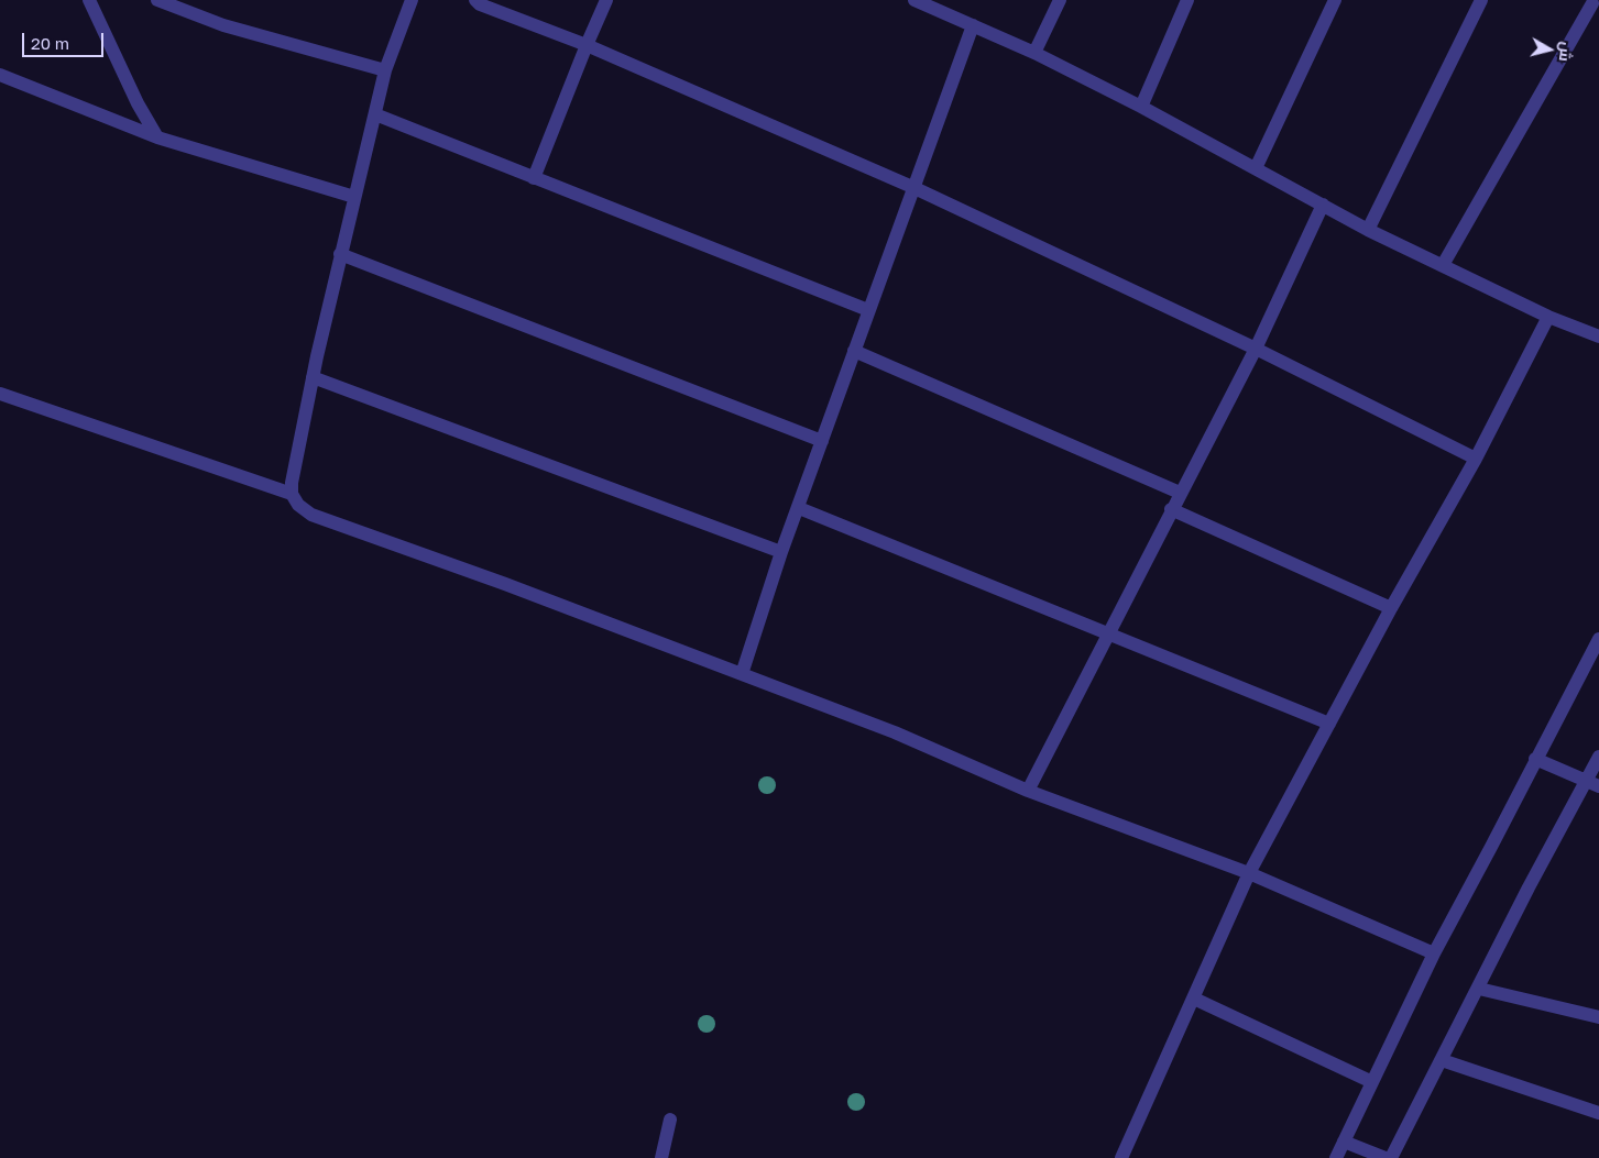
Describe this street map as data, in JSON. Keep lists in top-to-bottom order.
{
  "scale_bar": "20 m",
  "north": "right"
}
